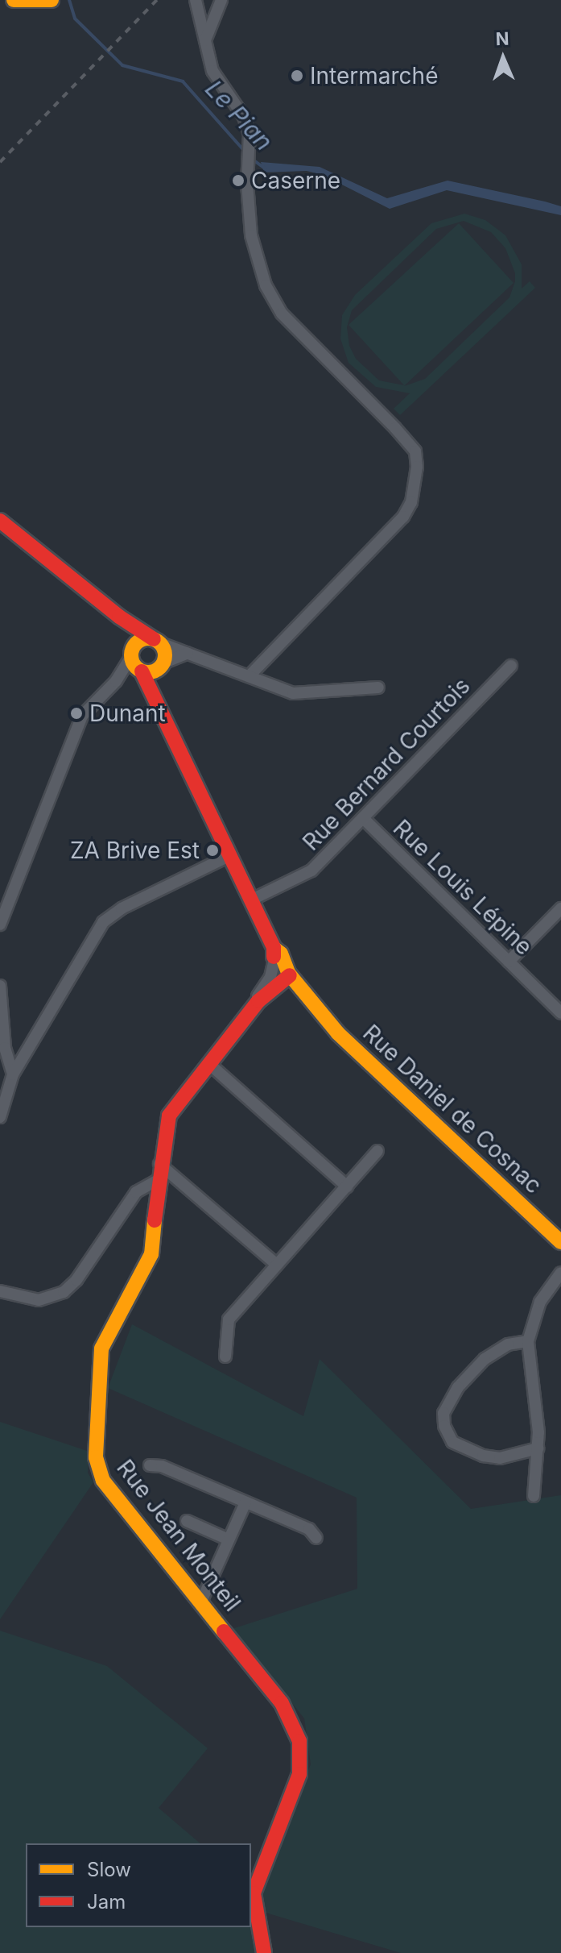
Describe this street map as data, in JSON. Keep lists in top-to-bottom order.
{
  "streets": {
    "street": [
      "Rue Bernard Courtois",
      "Rue Louis Lépine",
      "Rue Daniel de Cosnac",
      "Rue Jean Monteil"
    ]
  },
  "crossings": [
    ["Rue Bernard Courtois", "Rue Louis Lépine"],
    ["Rue Bernard Courtois", "Rue Daniel de Cosnac"],
    ["Rue Daniel de Cosnac", "Rue Jean Monteil"]
  ],
  "water": ["Le Pian"],
  "places": [
    "Intermarché",
    "Caserne",
    "Dunant",
    "ZA Brive Est"
  ],
  "legend": ["Slow", "Jam"],
  "north": "top"
}
